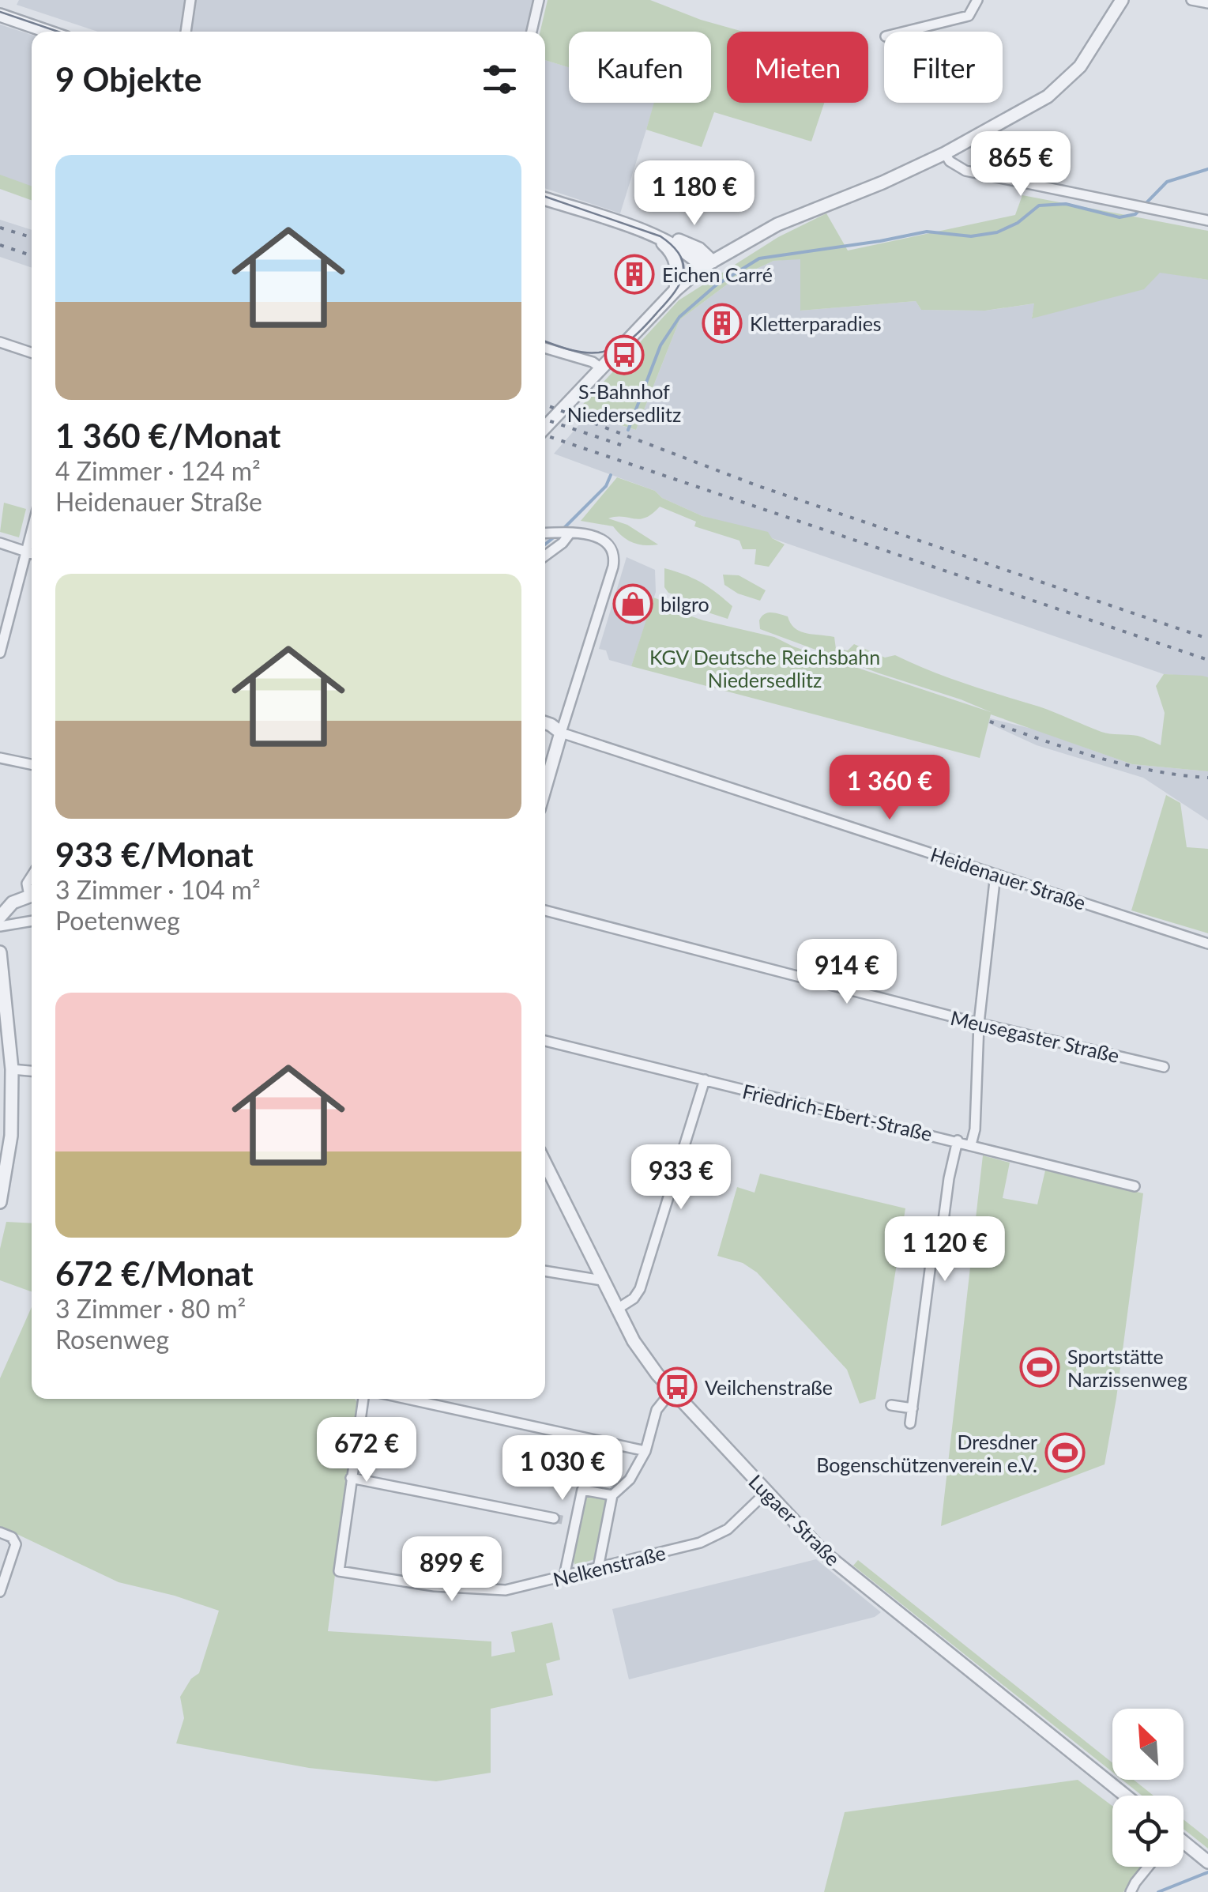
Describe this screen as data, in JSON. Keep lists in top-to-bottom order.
{
  "streets": {
    "street": [
      "Heidenauer Straße",
      "Meusegaster Straße",
      "Friedrich-Ebert-Straße",
      "Lugaer Straße",
      "Nelkenstraße"
    ]
  },
  "crossings": [
    ["Lugaer Straße", "Nelkenstraße"]
  ],
  "parks": ["KGV Deutsche Reichsbahn Niedersedlitz"],
  "places": {
    "building": ["Eichen Carré", "Kletterparadies"],
    "bus stop": ["S-Bahnhof Niedersedlitz", "Veilchenstraße"],
    "shop": ["bilgro"],
    "sports": ["Sportstätte Narzissenweg", "Dresdner Bogenschützenverein e.V."]
  },
  "north": "top left",
  "page": {
    "chip": ["Kaufen", "Mieten", "Filter"],
    "heading": "9 Objekte",
    "list": [
      {
        "name": "1 360 €/Monat",
        "note": "4 Zimmer · 124 m² · Heidenauer Straße"
      },
      {
        "name": "933 €/Monat",
        "note": "3 Zimmer · 104 m² · Poetenweg"
      },
      {
        "name": "672 €/Monat",
        "note": "3 Zimmer · 80 m² · Rosenweg"
      }
    ],
    "price": [
      "865 €",
      "1 180 €",
      "1 360 €",
      "914 €",
      "933 €",
      "1 120 €",
      "672 €",
      "1 030 €",
      "899 €"
    ]
  }
}
